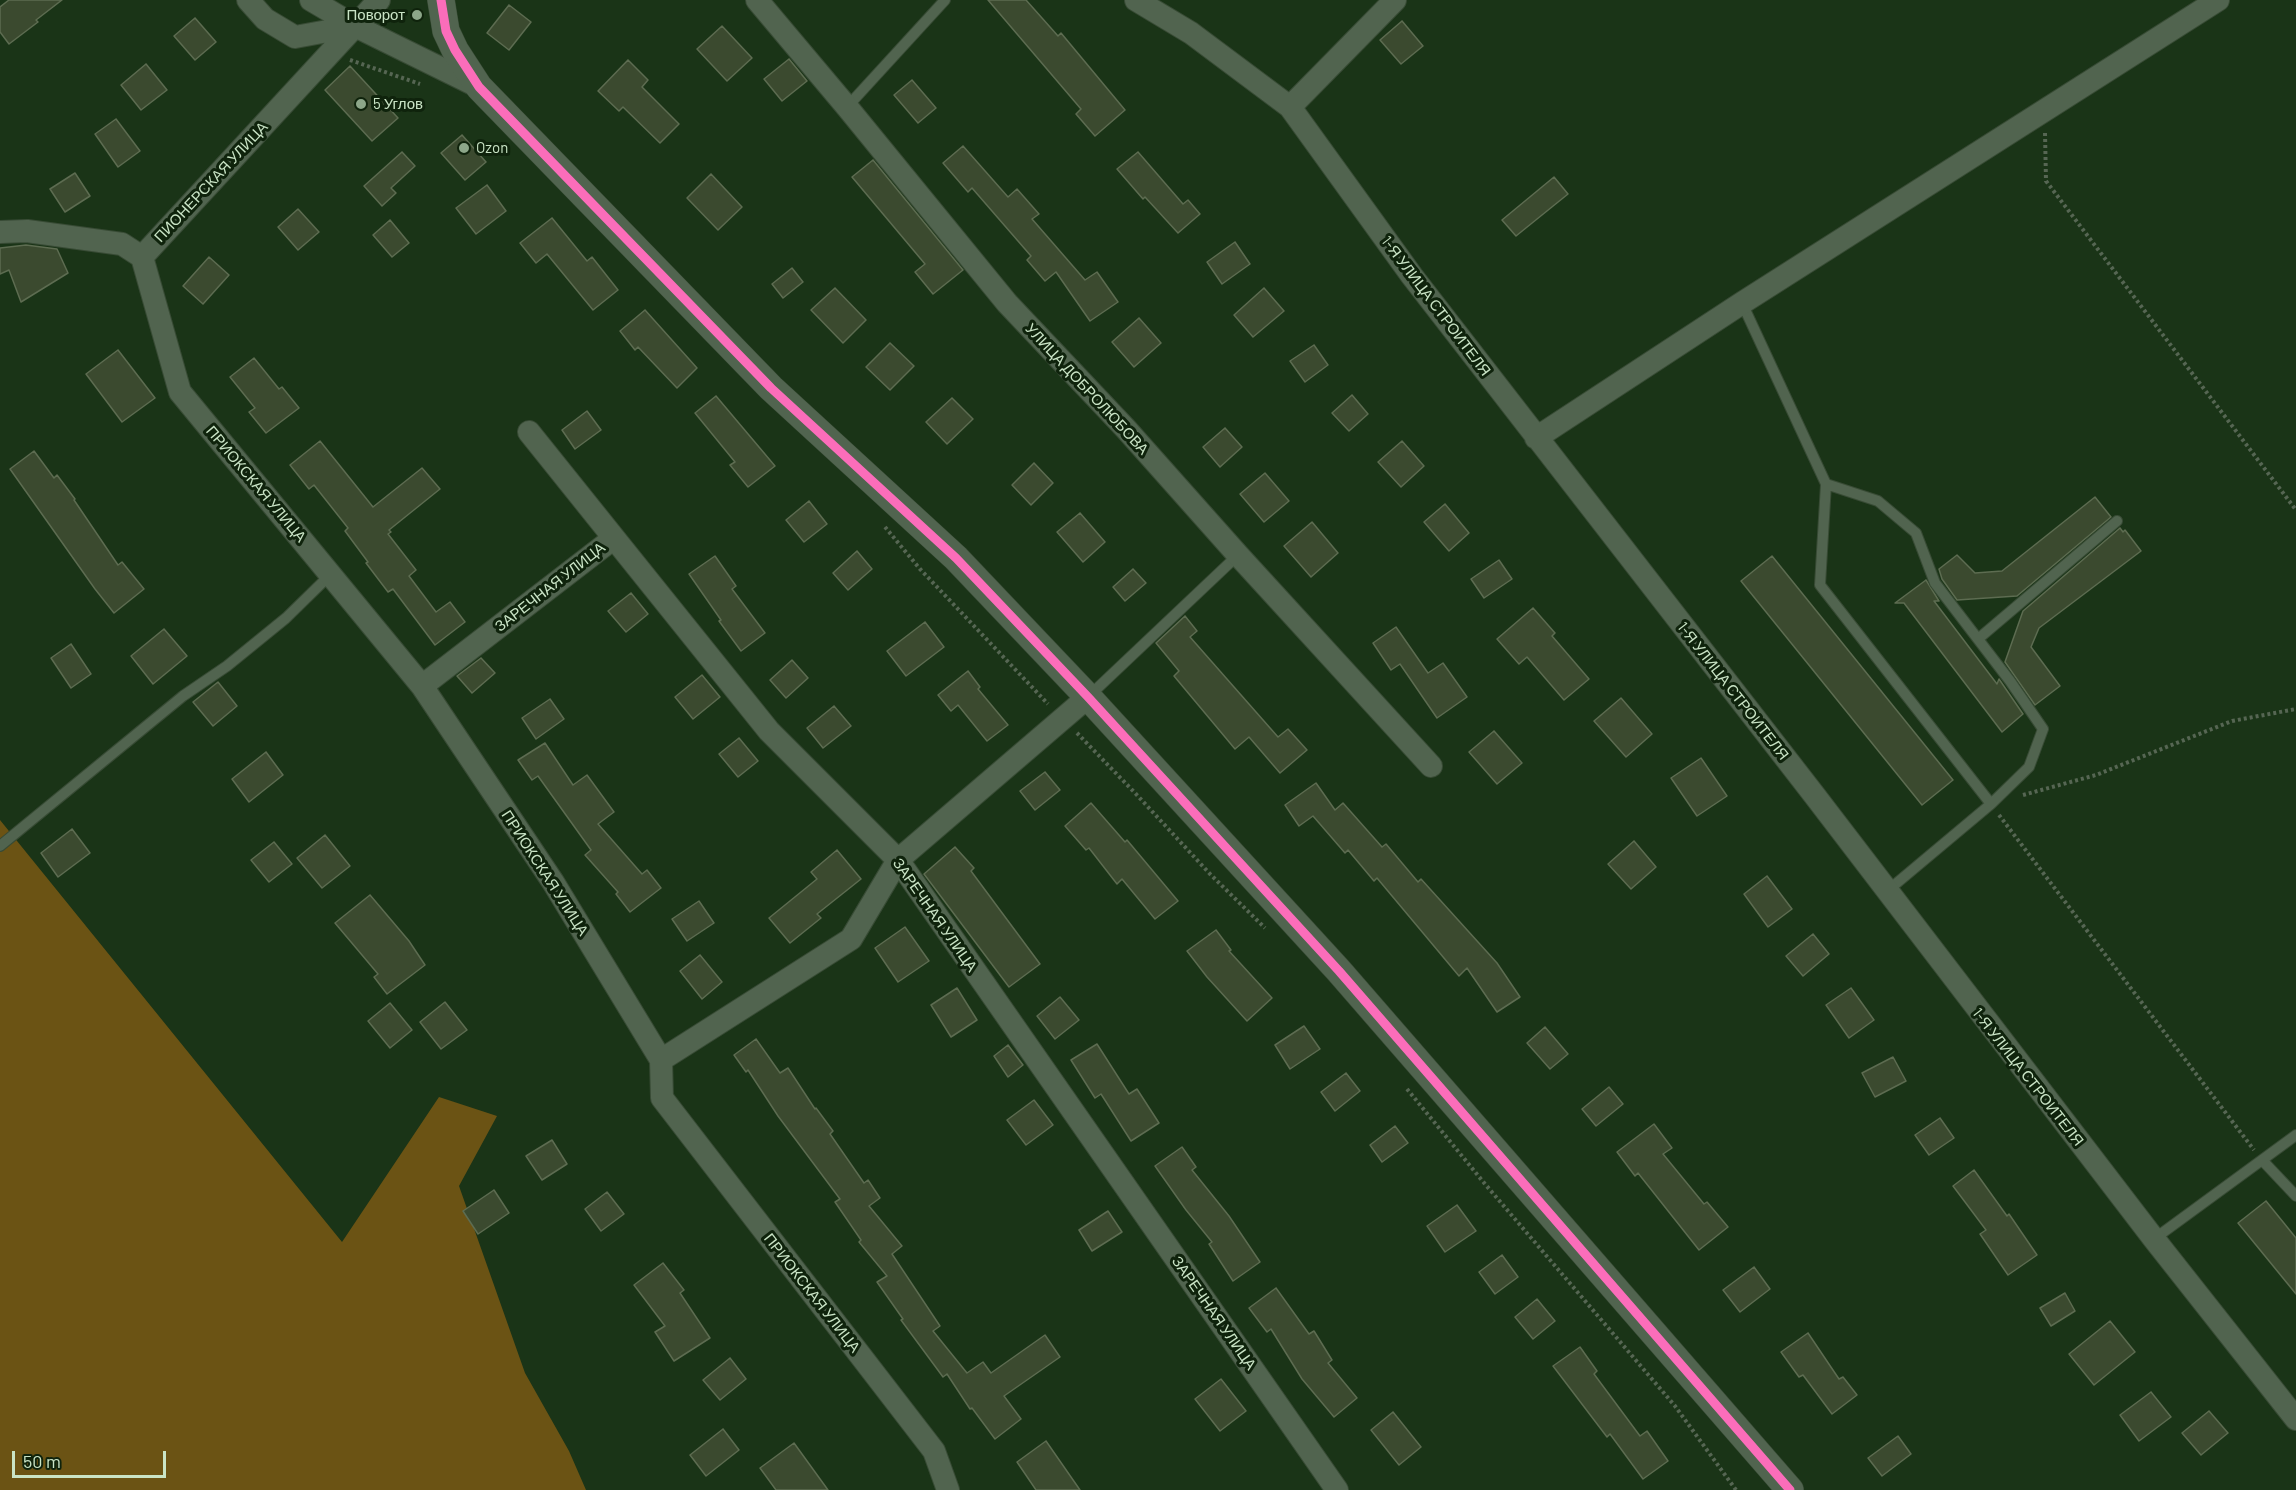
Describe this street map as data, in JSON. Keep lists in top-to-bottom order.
{
  "streets": {
    "street": [
      "ПИОНЕРСКАЯ УЛИЦА",
      "1-Я УЛИЦА СТРОИТЕЛЯ",
      "УЛИЦА ДОБРОЛЮБОВА",
      "ПРИОКСКАЯ УЛИЦА",
      "ЗАРЕЧНАЯ УЛИЦА"
    ]
  },
  "crossings": [
    ["ПИОНЕРСКАЯ УЛИЦА", "ПРИОКСКАЯ УЛИЦА"],
    ["ПРИОКСКАЯ УЛИЦА", "ЗАРЕЧНАЯ УЛИЦА"]
  ],
  "places": ["Поворот", "5 Углов", "Ozon"],
  "scale_bar": "50 m"
}
